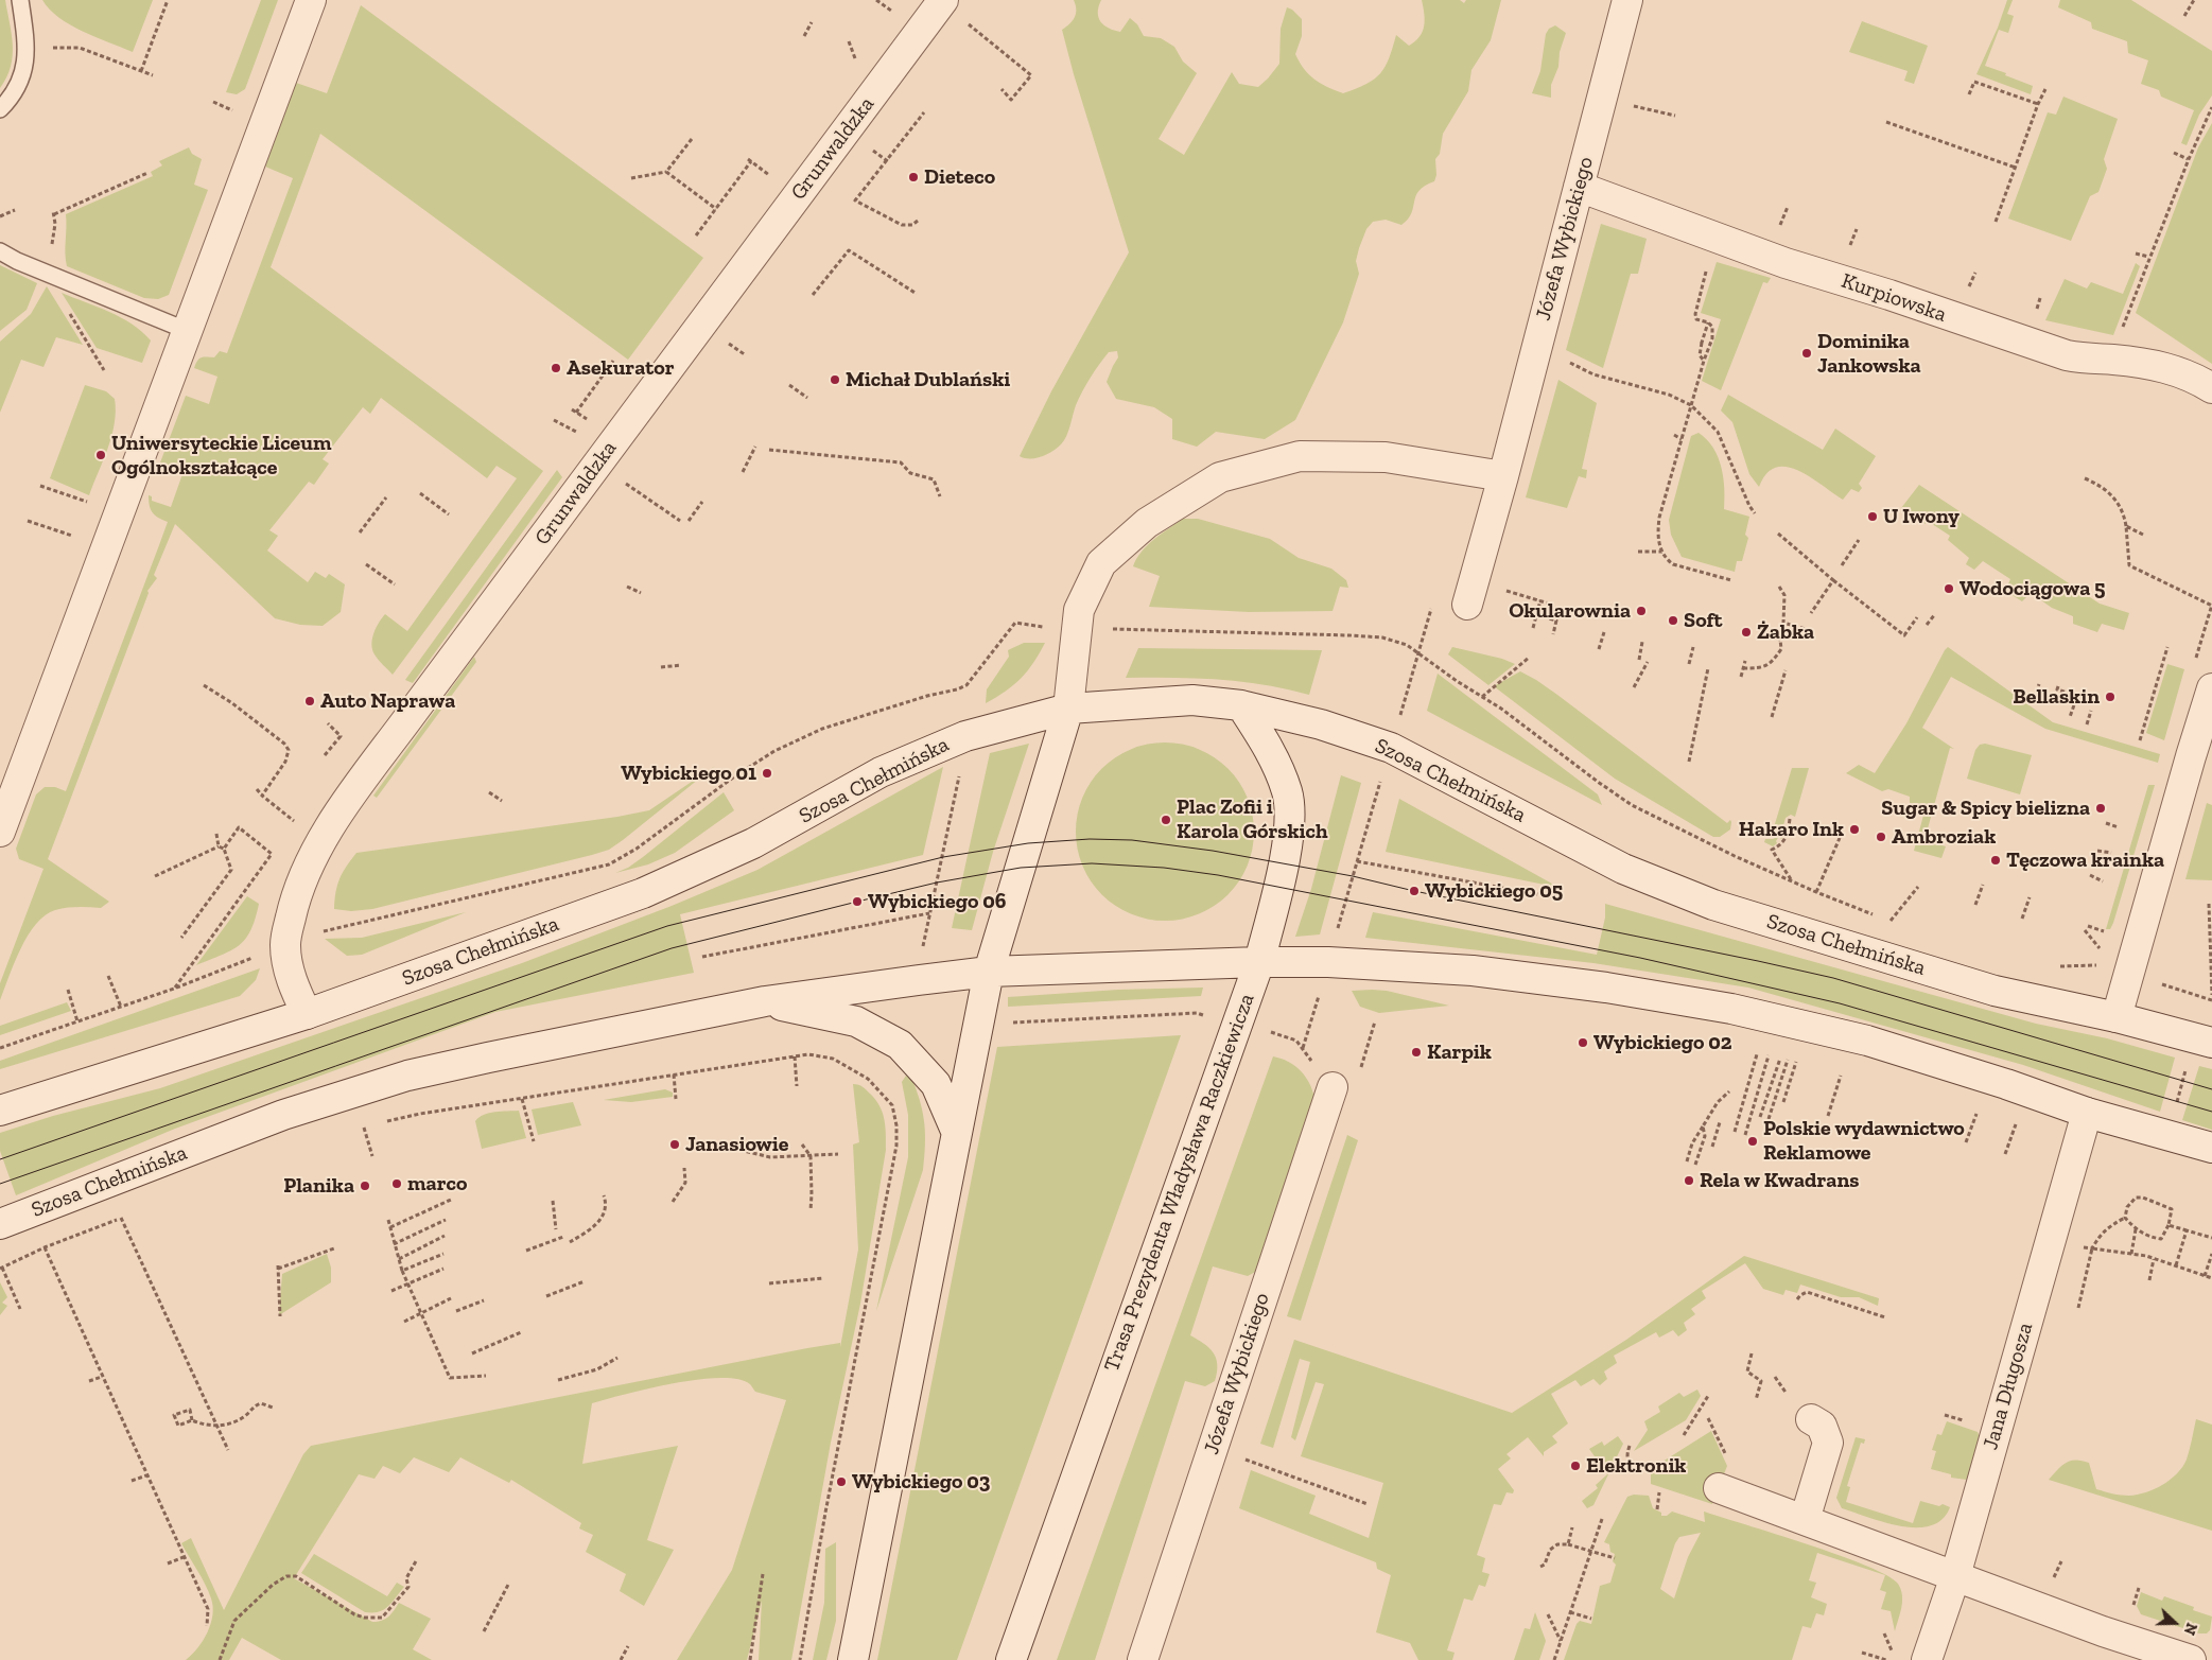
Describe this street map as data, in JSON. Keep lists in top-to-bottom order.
{
  "streets": {
    "main road": [
      "Grunwaldzka",
      "Józefa Wybickiego",
      "Kurpiowska",
      "Szosa Chełmińska",
      "Trasa Prezydenta Władysława Raczkiewicza",
      "Jana Długosza"
    ]
  },
  "crossings": [
    ["Grunwaldzka", "Szosa Chełmińska"],
    ["Józefa Wybickiego", "Kurpiowska"],
    ["Szosa Chełmińska", "Trasa Prezydenta Władysława Raczkiewicza"],
    ["Szosa Chełmińska", "Jana Długosza"]
  ],
  "places": [
    "Dieteco",
    "Dominika Jankowska",
    "Asekurator",
    "Michał Dublański",
    "Uniwersyteckie Liceum Ogólnokształcące",
    "U Iwony",
    "Wodociągowa 5",
    "Okularownia",
    "Soft",
    "Żabka",
    "Bellaskin",
    "Auto Naprawa",
    "Wybickiego 01",
    "Sugar & Spicy bielizna",
    "Plac Zofii i Karola Górskich",
    "Hakaro Ink",
    "Ambroziak",
    "Tęczowa krainka",
    "Wybickiego 05",
    "Wybickiego 06",
    "Wybickiego 02",
    "Karpik",
    "Polskie wydawnictwo Reklamowe",
    "Janasiowie",
    "Rela w Kwadrans",
    "marco",
    "Planika",
    "Elektronik",
    "Wybickiego 03"
  ],
  "north": "right"
}
